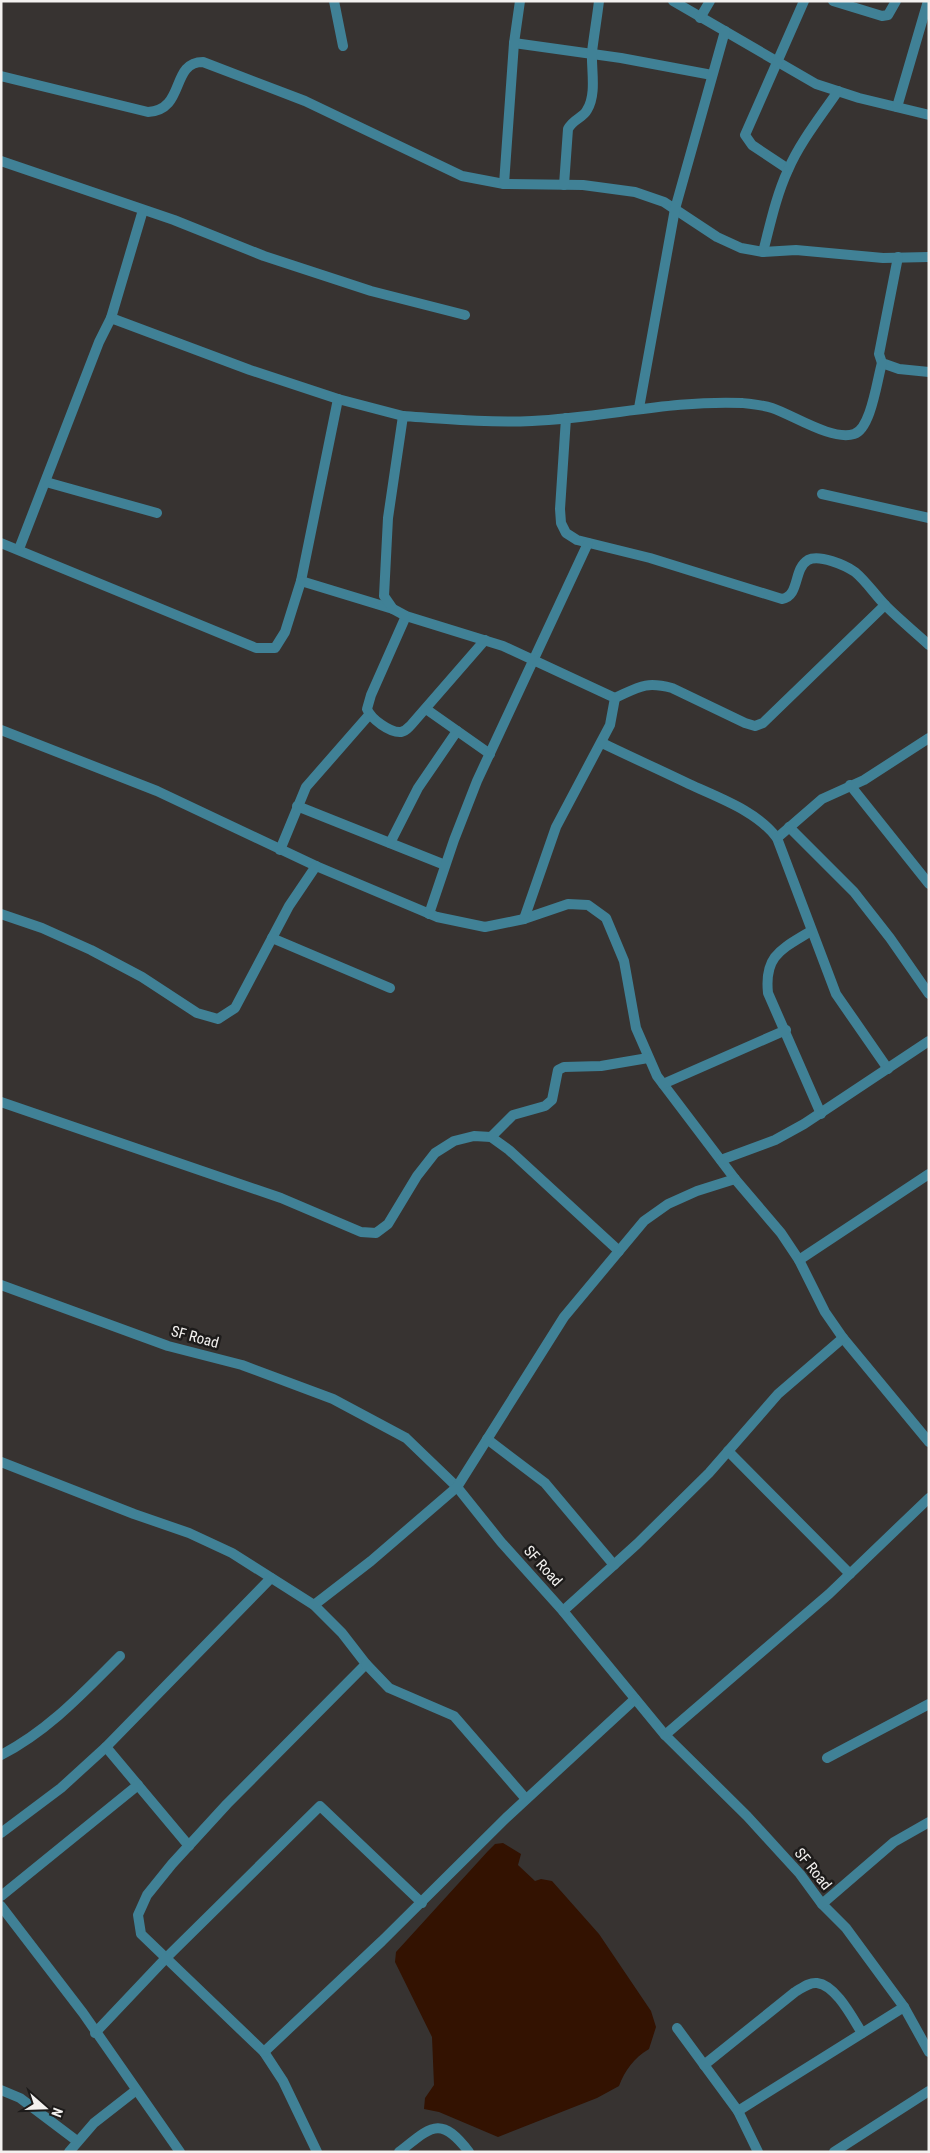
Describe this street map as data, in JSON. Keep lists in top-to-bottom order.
{
  "streets": {
    "street": ["SF Road"]
  },
  "north": "right"
}
